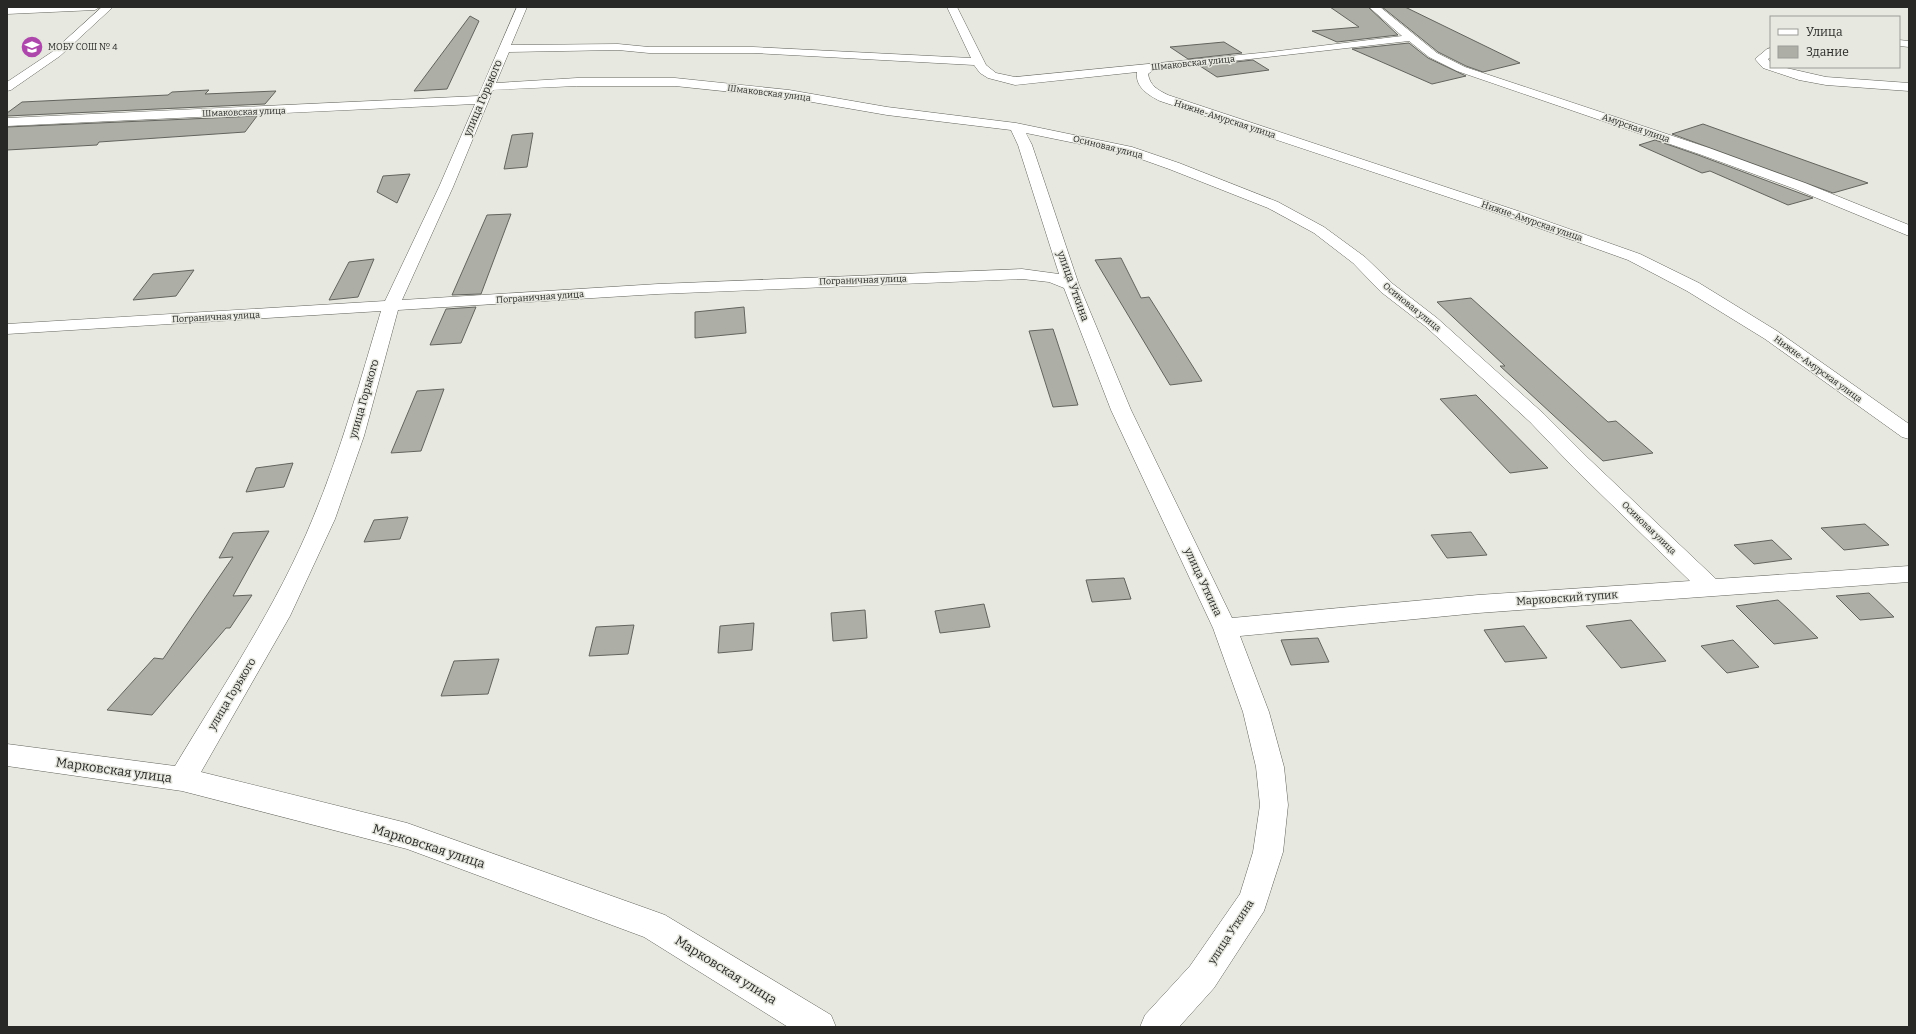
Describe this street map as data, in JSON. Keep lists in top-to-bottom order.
{
  "streets": {
    "street": [
      "Шмаковская улица",
      "улица Горького",
      "Нижне-Амурская улица",
      "Амурская улица",
      "Осиновая улица",
      "Пограничная улица",
      "улица Уткина",
      "Марковский тупик",
      "Марковская улица"
    ]
  },
  "crossings": [
    ["Шмаковская улица", "улица Горького"],
    ["Шмаковская улица", "Нижне-Амурская улица"],
    ["Шмаковская улица", "Амурская улица"],
    ["Шмаковская улица", "Осиновая улица"],
    ["Шмаковская улица", "улица Уткина"],
    ["улица Горького", "Пограничная улица"],
    ["улица Горького", "Марковская улица"],
    ["Осиновая улица", "Марковский тупик"],
    ["Пограничная улица", "улица Уткина"],
    ["улица Уткина", "Марковский тупик"]
  ],
  "places": {
    "school or university": ["МОБУ СОШ № 4"]
  },
  "legend": ["Улица", "Здание"]
}
